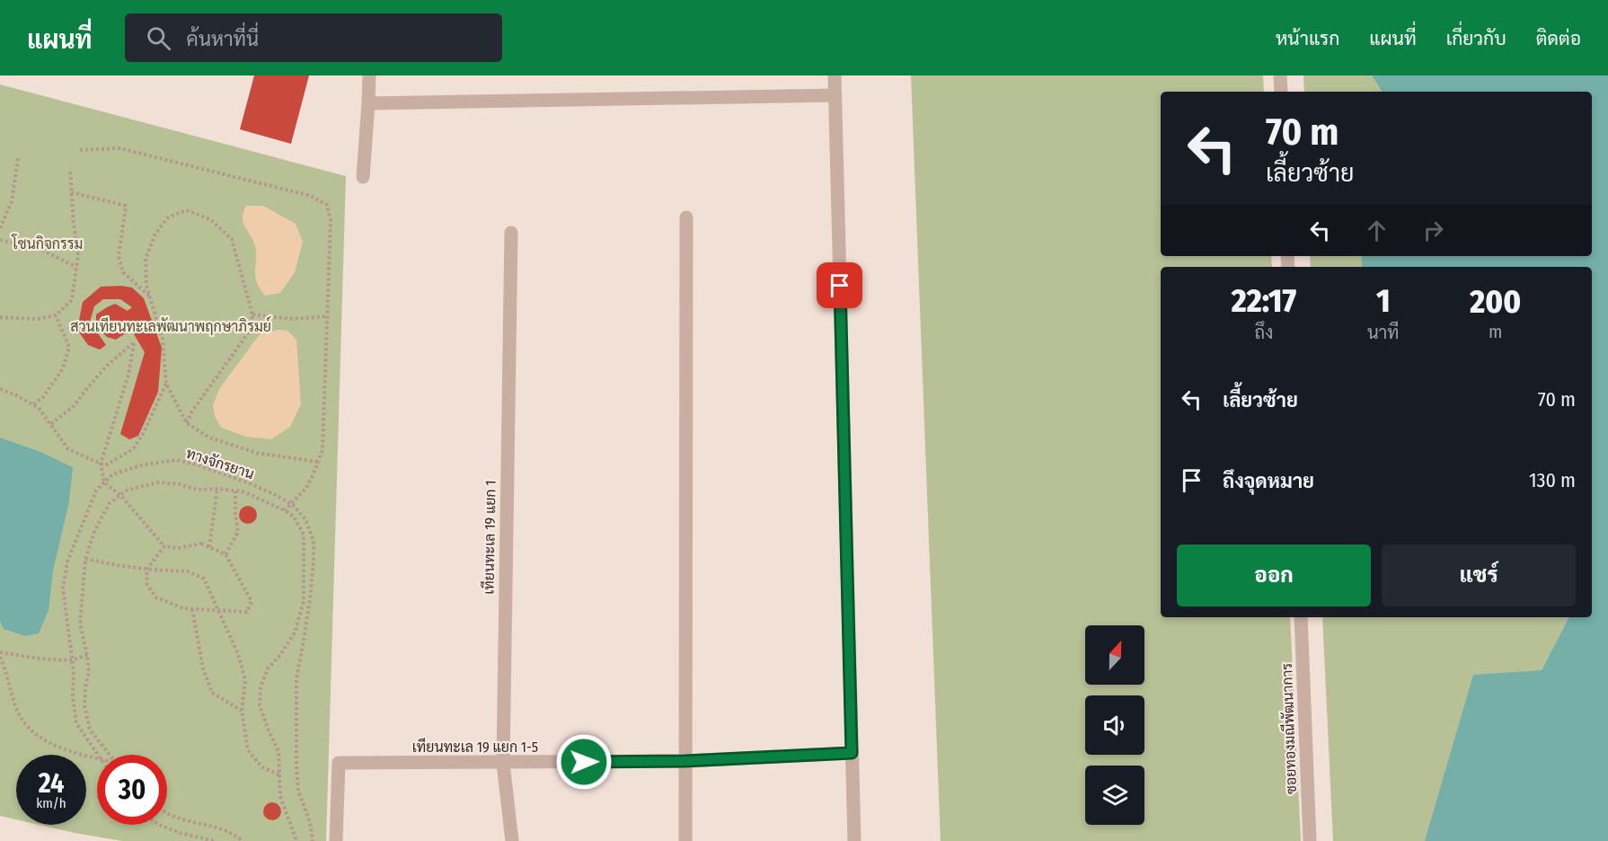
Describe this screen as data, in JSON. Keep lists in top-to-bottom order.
{
  "streets": {
    "street": ["เทียนทะเล 19 แยก 1", "ซอยทองมณีพัฒนาการ", "เทียนทะเล 19 แยก 1-5"],
    "path": ["ทางจักรยาน"]
  },
  "crossings": [
    ["เทียนทะเล 19 แยก 1", "เทียนทะเล 19 แยก 1-5"]
  ],
  "parks": ["โซนกิจกรรม", "สวนเทียนทะเลพัฒนาพฤกษาภิรมย์"],
  "north": "top",
  "page": {
    "header": "แผนที่",
    "search": "ค้นหาที่นี่",
    "nav": [
      "หน้าแรก",
      "แผนที่",
      "เกี่ยวกับ",
      "ติดต่อ"
    ],
    "turn": ["70 m", "เลี้ยวซ้าย"],
    "eta": [
      "22:17",
      "ถึง",
      "1",
      "นาที",
      "200",
      "m"
    ],
    "list": [
      {
        "name": "เลี้ยวซ้าย",
        "value": "70 m"
      },
      {
        "name": "ถึงจุดหมาย",
        "value": "130 m"
      }
    ],
    "buttons": ["ออก", "แชร์"],
    "speed": "24 km/h",
    "limit": "30"
  }
}
